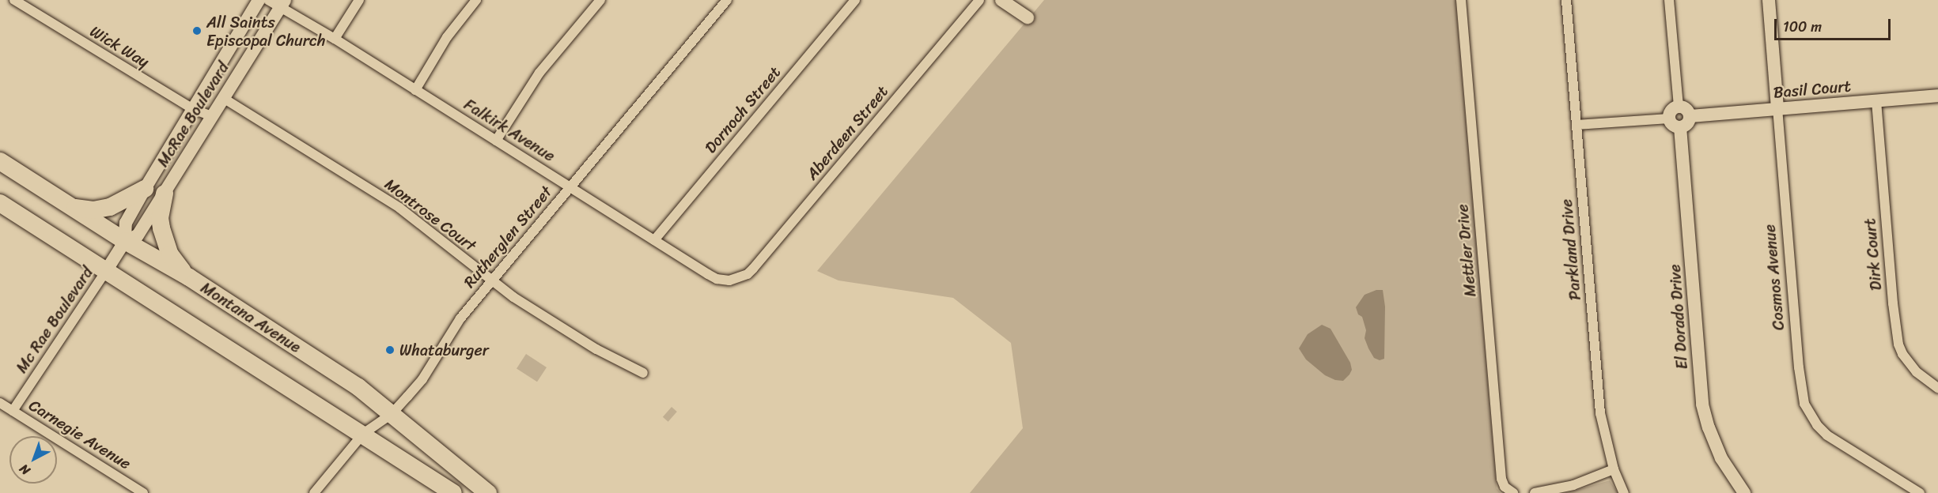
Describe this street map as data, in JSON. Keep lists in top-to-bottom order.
{
  "streets": {
    "highway": ["Montana Avenue"],
    "street": [
      "Wick Way",
      "Basil Court",
      "Dornoch Street",
      "McRae Boulevard",
      "Falkirk Avenue",
      "Aberdeen Street",
      "Montrose Court",
      "Rutherglen Street",
      "Parkland Drive",
      "Mettler Drive",
      "Dirk Court",
      "Cosmos Avenue",
      "El Dorado Drive",
      "Mc Rae Boulevard",
      "Carnegie Avenue"
    ]
  },
  "crossings": [
    ["Wick Way", "McRae Boulevard"],
    ["Basil Court", "Dirk Court"],
    ["Basil Court", "Cosmos Avenue"],
    ["Basil Court", "El Dorado Drive"],
    ["Dornoch Street", "Falkirk Avenue"],
    ["McRae Boulevard", "Falkirk Avenue"],
    ["McRae Boulevard", "Montrose Court"],
    ["McRae Boulevard", "Montana Avenue"],
    ["McRae Boulevard", "Mc Rae Boulevard"],
    ["Falkirk Avenue", "Aberdeen Street"],
    ["Falkirk Avenue", "Rutherglen Street"],
    ["Montrose Court", "Rutherglen Street"],
    ["Rutherglen Street", "Montana Avenue"],
    ["Mc Rae Boulevard", "Carnegie Avenue"]
  ],
  "places": ["All Saints Episcopal Church", "Whataburger"],
  "scale_bar": "100 m",
  "north": "bottom left"
}
